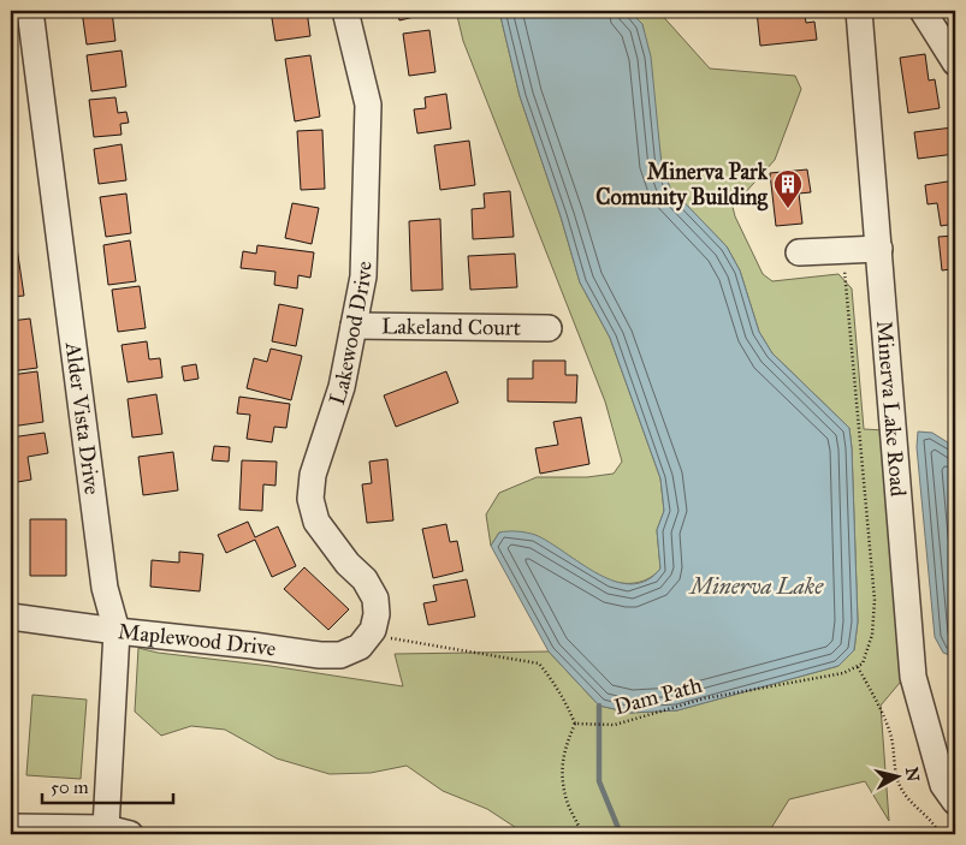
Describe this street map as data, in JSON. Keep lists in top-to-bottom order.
{
  "streets": {
    "street": [
      "Lakeland Court",
      "Lakewood Drive",
      "Minerva Lake Road",
      "Alder Vista Drive",
      "Maplewood Drive"
    ],
    "path": ["Dam Path"]
  },
  "crossings": [
    ["Lakeland Court", "Lakewood Drive"],
    ["Lakewood Drive", "Maplewood Drive"],
    ["Alder Vista Drive", "Maplewood Drive"]
  ],
  "water": ["Minerva Lake"],
  "places": {
    "building": ["Minerva Park Comunity Building"]
  },
  "scale_bar": "50 m",
  "north": "right"
}
